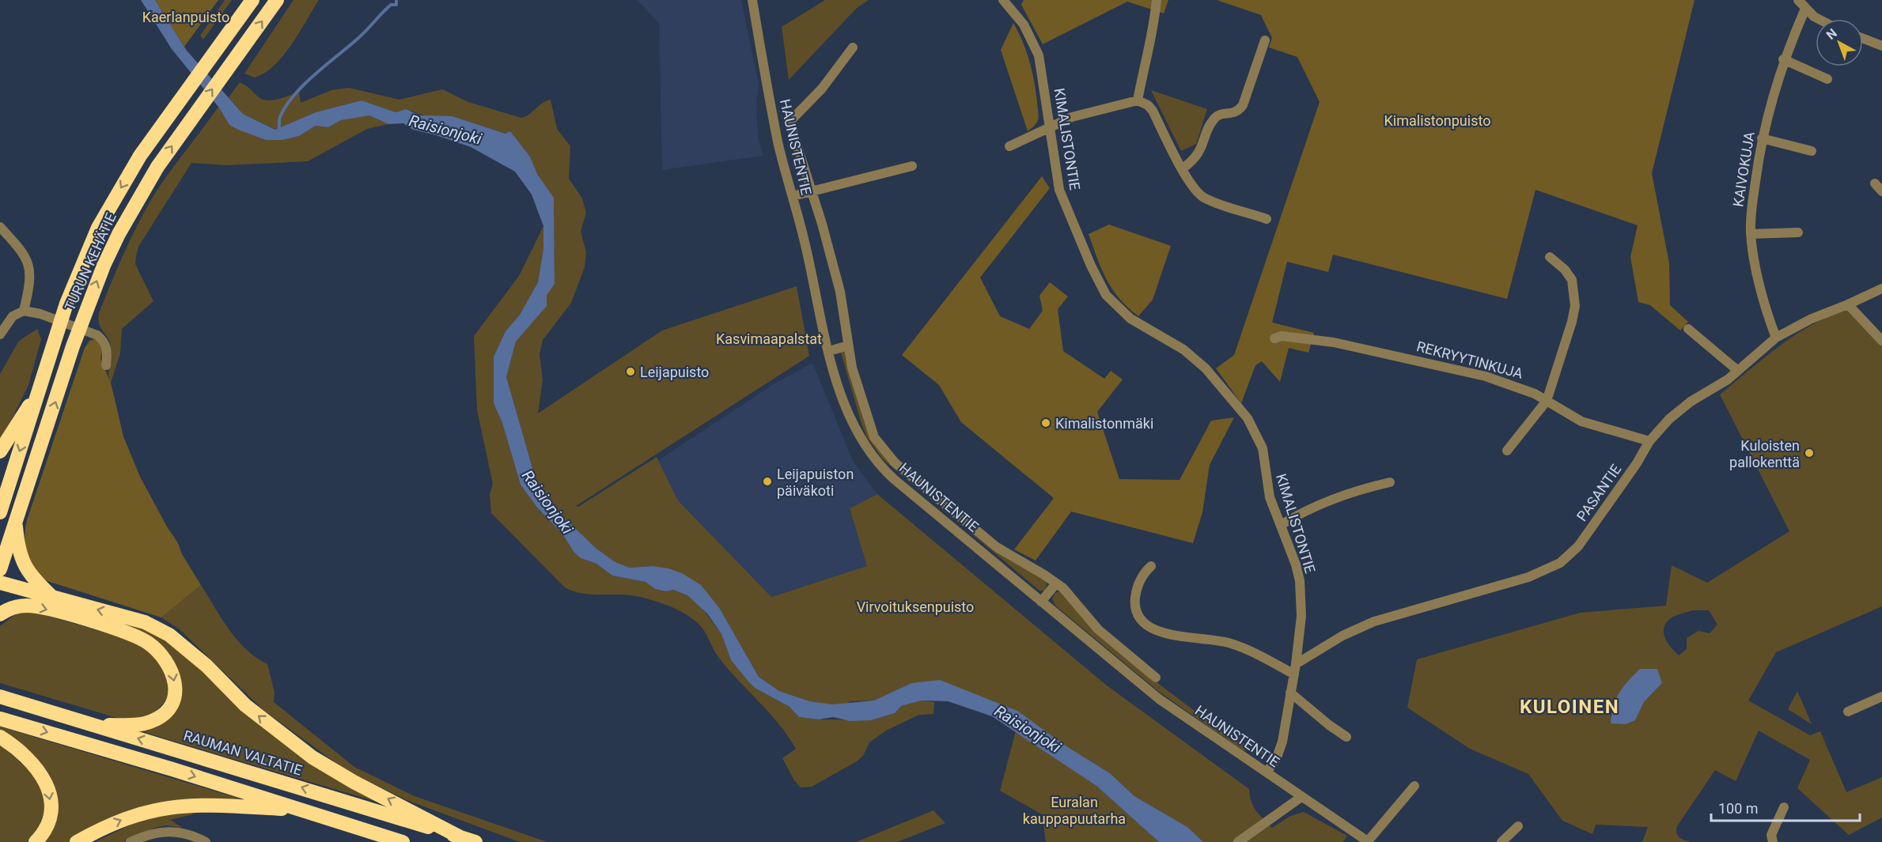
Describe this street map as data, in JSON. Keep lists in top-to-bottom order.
{
  "streets": {
    "highway": ["TURUN KEHÄTIE", "RAUMAN VALTATIE"],
    "street": [
      "KIMALISTONTIE",
      "HAUNISTENTIE",
      "KAIVOKUJA",
      "REKRYYTINKUJA",
      "PASANTIE"
    ]
  },
  "crossings": [
    ["KIMALISTONTIE", "HAUNISTENTIE"],
    ["KIMALISTONTIE", "PASANTIE"],
    ["KAIVOKUJA", "PASANTIE"],
    ["REKRYYTINKUJA", "PASANTIE"]
  ],
  "districts": ["KULOINEN"],
  "water": ["Raisionjoki"],
  "parks": [
    "Kaerlanpuisto",
    "Kimalistonpuisto",
    "Kasvimaapalstat",
    "Virvoituksenpuisto",
    "Euralan kauppapuutarha"
  ],
  "places": [
    "Leijapuisto",
    "Kimalistonmäki",
    "Kuloisten pallokenttä",
    "Leijapuiston päiväkoti"
  ],
  "scale_bar": "100 m",
  "north": "top left"
}
